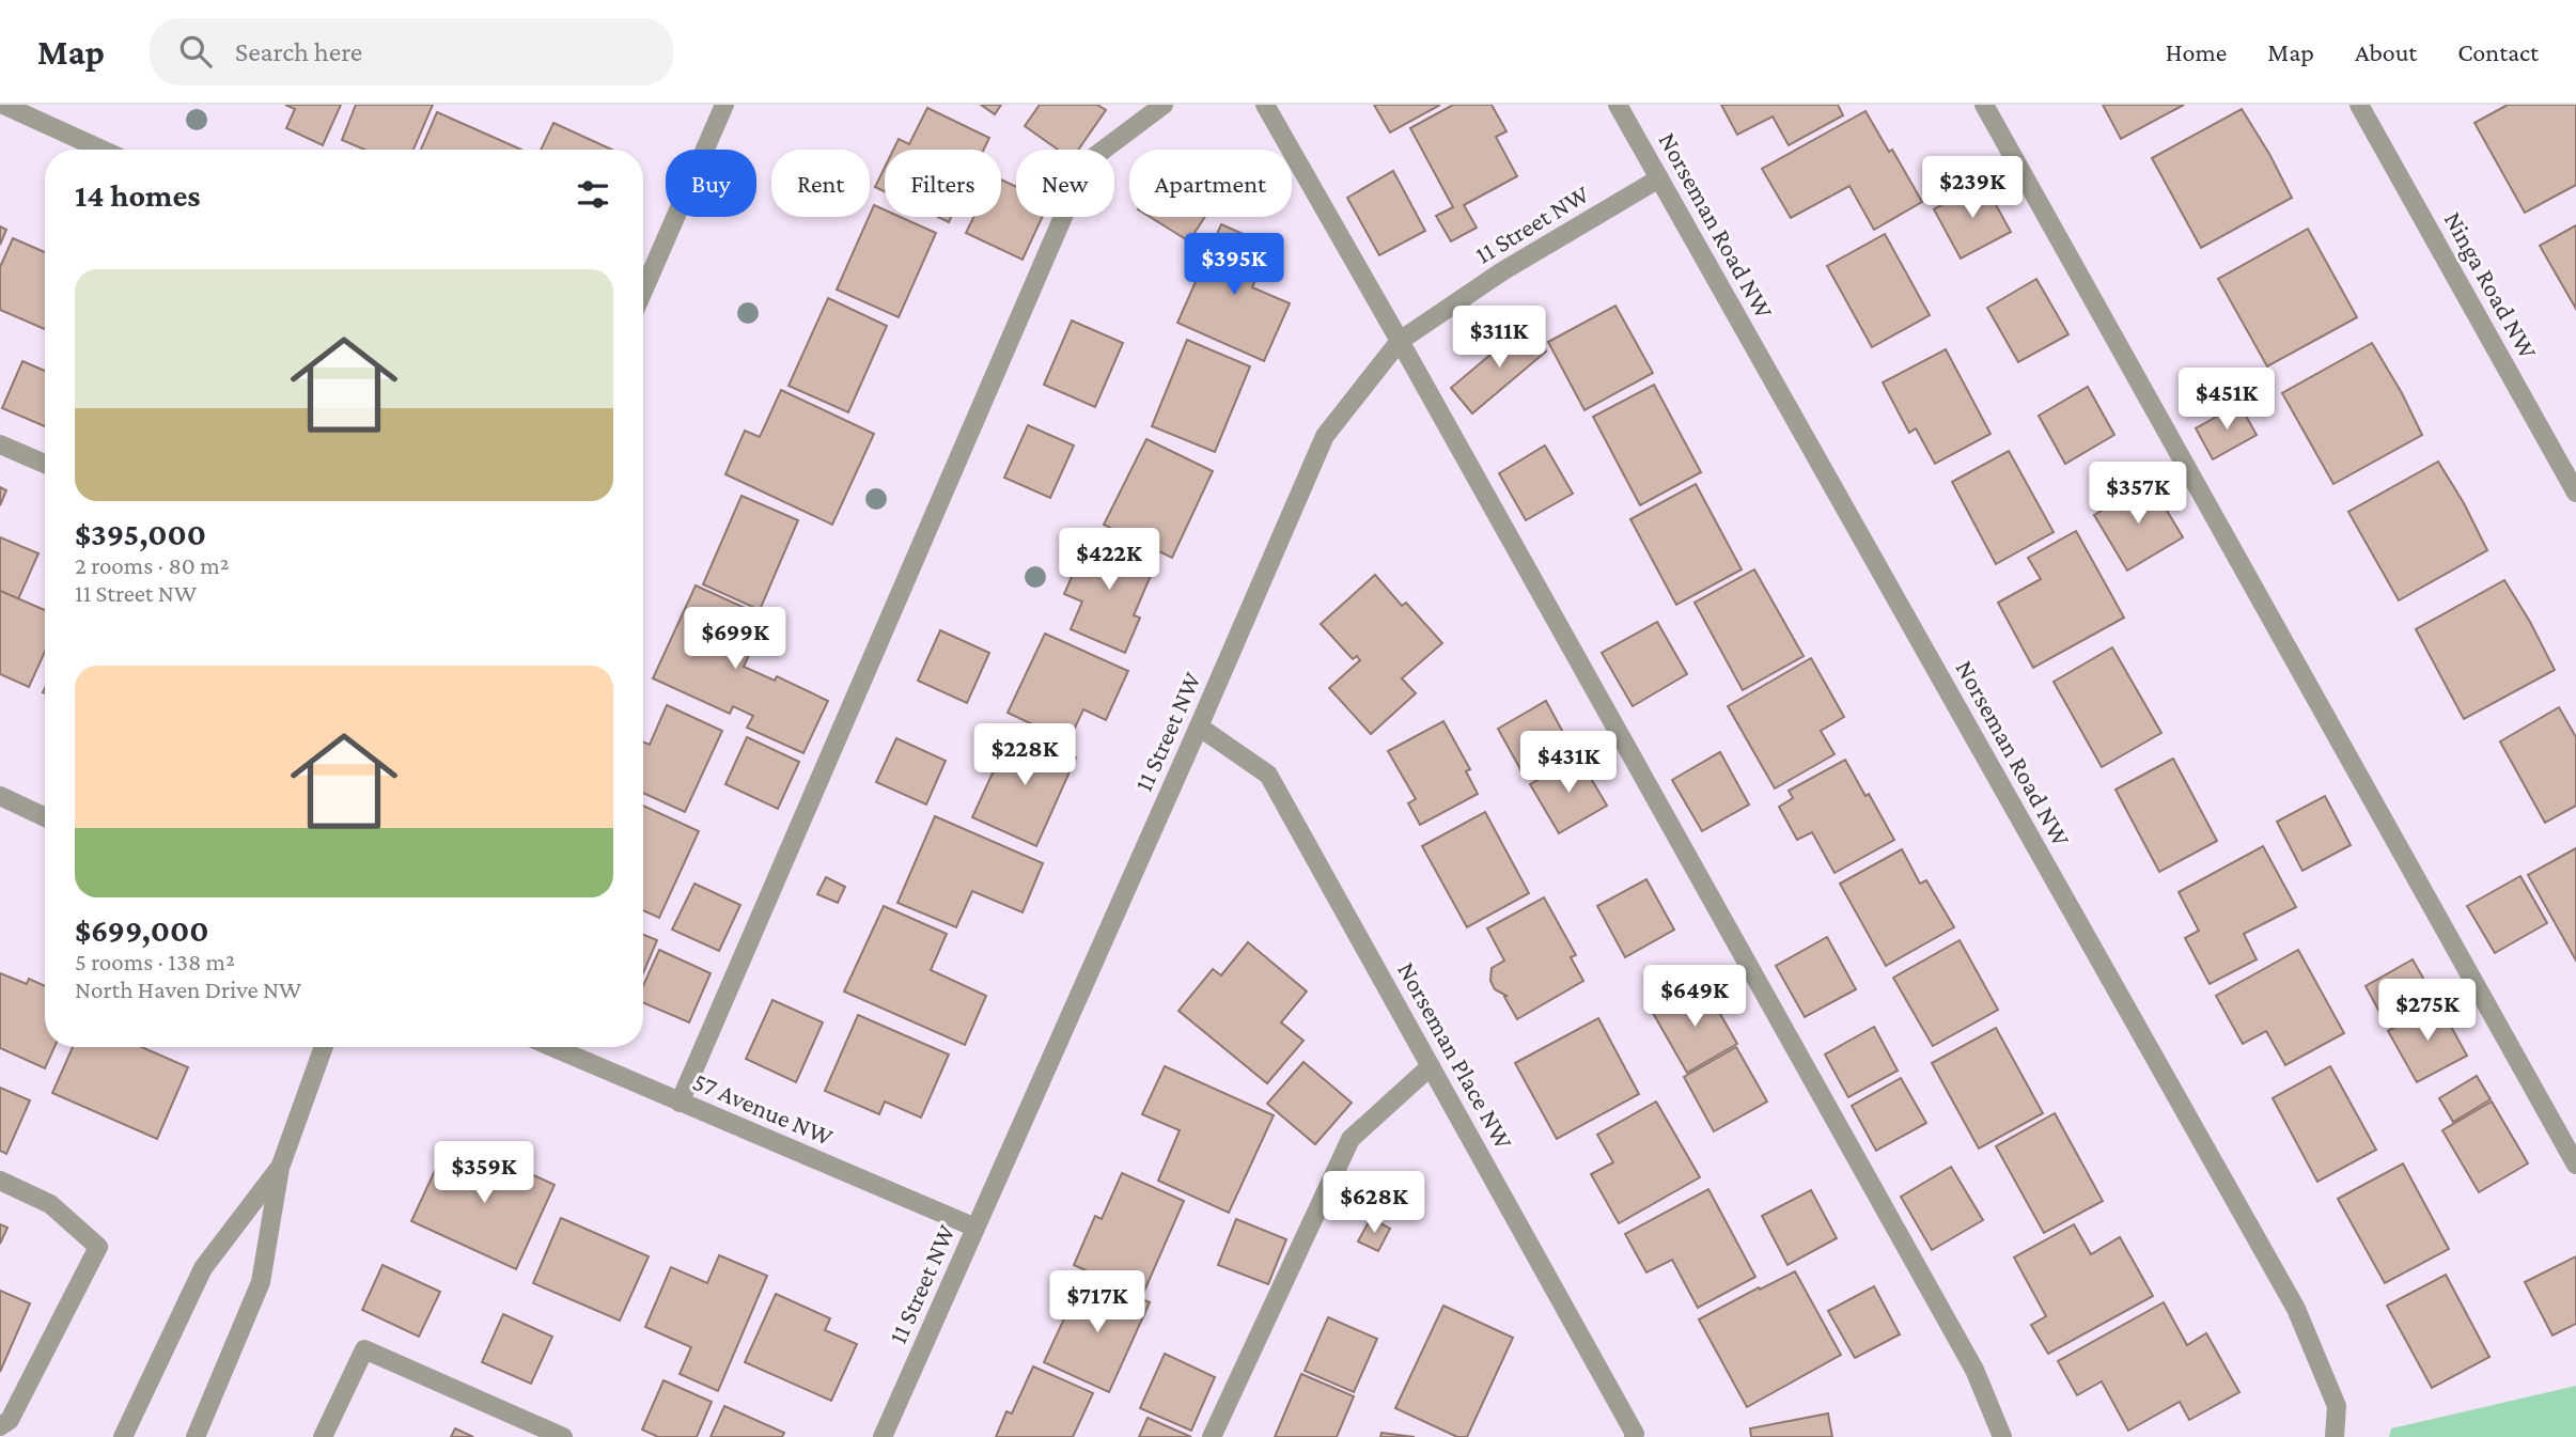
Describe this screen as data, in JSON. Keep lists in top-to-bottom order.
{
  "streets": {
    "street": [
      "11 Street NW",
      "Norseman Road NW",
      "Ninga Road NW",
      "Norseman Place NW",
      "57 Avenue NW"
    ]
  },
  "crossings": [
    ["11 Street NW", "Norseman Road NW"],
    ["11 Street NW", "Norseman Place NW"],
    ["11 Street NW", "57 Avenue NW"]
  ],
  "page": {
    "header": "Map",
    "search": "Search here",
    "nav": [
      "Home",
      "Map",
      "About",
      "Contact"
    ],
    "chip": [
      "Buy",
      "Rent",
      "Filters",
      "New",
      "Apartment"
    ],
    "heading": "14 homes",
    "price": [
      "$239K",
      "$395K",
      "$311K",
      "$451K",
      "$357K",
      "$422K",
      "$699K",
      "$228K",
      "$431K",
      "$649K",
      "$275K",
      "$359K",
      "$628K",
      "$717K"
    ],
    "list": [
      {
        "name": "$395,000",
        "note": "2 rooms · 80 m² · 11 Street NW"
      },
      {
        "name": "$699,000",
        "note": "5 rooms · 138 m² · North Haven Drive NW"
      }
    ]
  }
}
